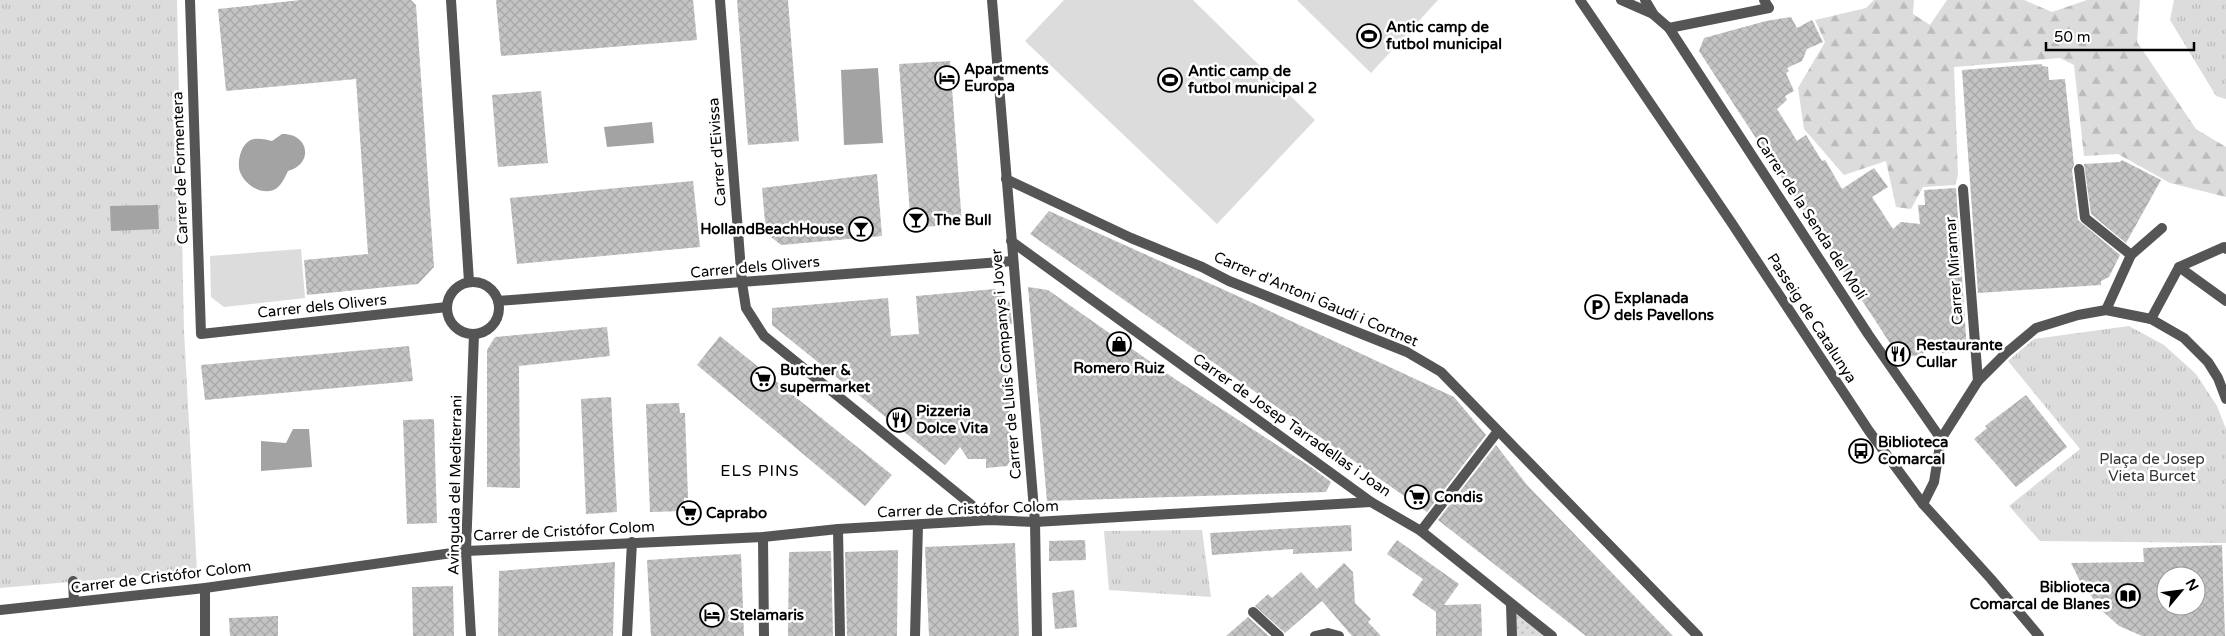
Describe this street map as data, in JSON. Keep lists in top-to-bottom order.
{
  "streets": {
    "street": [
      "Carrer d'Eivissa",
      "Carrer de Formentera",
      "Carrer de la Senda del Molí",
      "Carrer dels Olivers",
      "Carrer Miramar",
      "Carrer d'Antoni Gaudí i Cortnet",
      "Passeig de Catalunya",
      "Carrer de Lluís Companys i Jover",
      "Carrer de Josep Tarradellas i Joan",
      "Avinguda del Mediterrani",
      "Carrer de Cristófor Colom"
    ]
  },
  "crossings": [
    ["Carrer d'Eivissa", "Carrer dels Olivers"],
    ["Carrer d'Eivissa", "Carrer de Cristófor Colom"],
    ["Carrer de Formentera", "Carrer dels Olivers"],
    ["Carrer dels Olivers", "Carrer de Lluís Companys i Jover"],
    ["Carrer dels Olivers", "Avinguda del Mediterrani"],
    ["Carrer d'Antoni Gaudí i Cortnet", "Carrer de Lluís Companys i Jover"],
    ["Carrer de Lluís Companys i Jover", "Carrer de Josep Tarradellas i Joan"],
    ["Carrer de Lluís Companys i Jover", "Carrer de Cristófor Colom"],
    ["Carrer de Josep Tarradellas i Joan", "Carrer de Cristófor Colom"],
    ["Avinguda del Mediterrani", "Carrer de Cristófor Colom"]
  ],
  "districts": ["ELS PINS"],
  "parks": ["Plaça de Josep Vieta Burcet"],
  "places": {
    "sports": ["Antic camp de futbol municipal", "Antic camp de futbol municipal 2"],
    "hotel": ["Apartments Europa", "Stelamaris"],
    "bar": ["The Bull", "HollandBeachHouse"],
    "parking": ["Explanada dels Pavellons"],
    "shop": ["Romero Ruiz"],
    "restaurant": ["Restaurante Cullar", "Pizzeria Dolce Vita"],
    "supermarket": ["Butcher & supermarket", "Condis", "Caprabo"],
    "bus stop": ["Biblioteca Comarcal"],
    "library": ["Biblioteca Comarcal de Blanes"]
  },
  "scale_bar": "50 m",
  "north": "top right"
}
